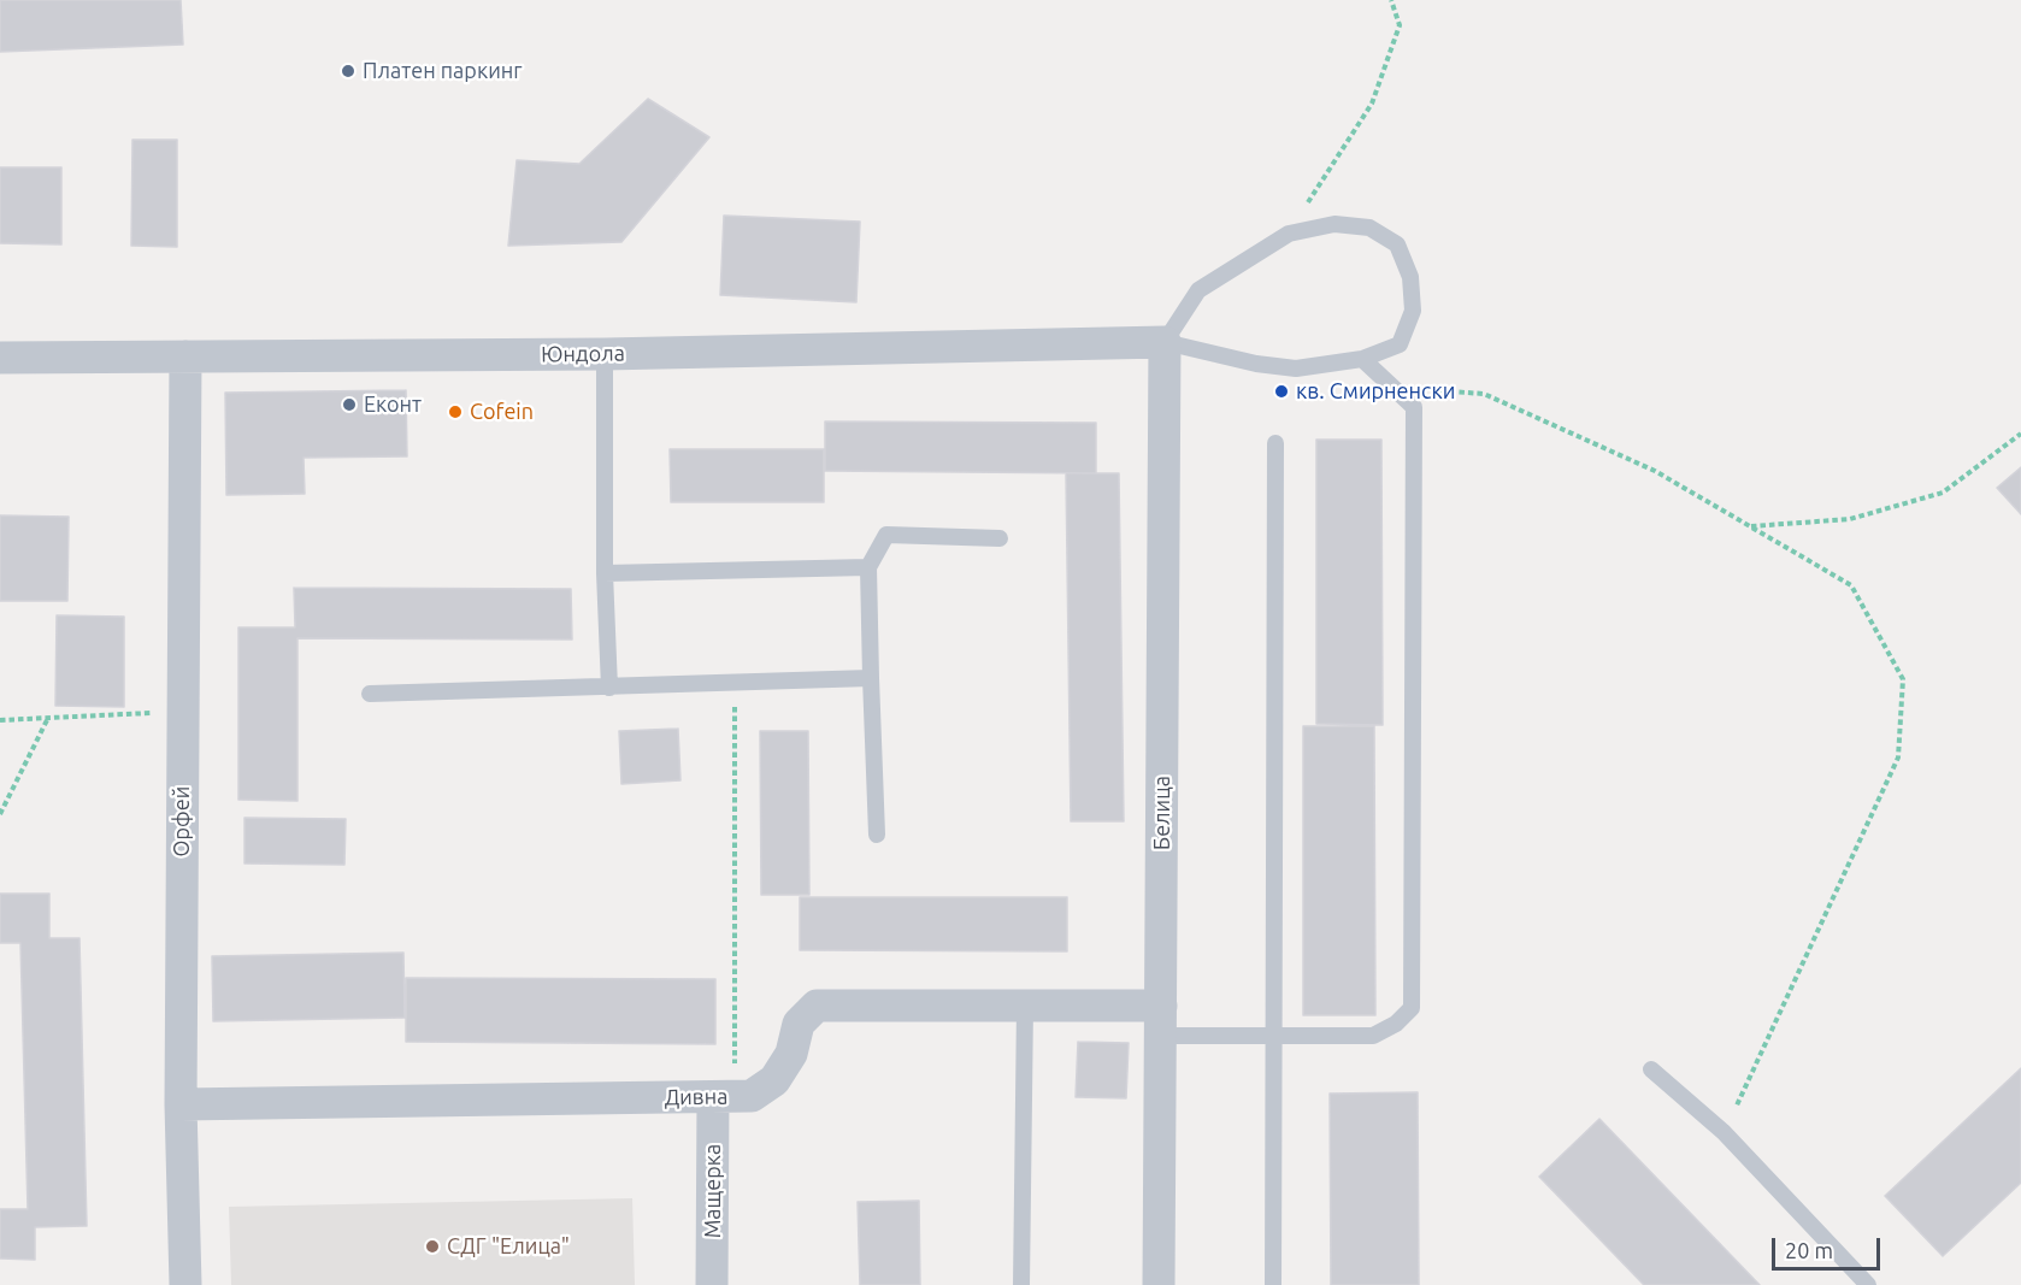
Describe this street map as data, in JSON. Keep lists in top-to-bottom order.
{
  "streets": {
    "street": [
      "Юндола",
      "Белица",
      "Орфей",
      "Дивна",
      "Мащерка"
    ]
  },
  "crossings": [
    ["Юндола", "Белица"],
    ["Юндола", "Орфей"],
    ["Белица", "Дивна"],
    ["Орфей", "Дивна"],
    ["Дивна", "Мащерка"]
  ],
  "places": [
    "Платен паркинг",
    "кв. Смирненски",
    "Еконт",
    "Cofein",
    "СДГ \"Елица\""
  ],
  "scale_bar": "20 m"
}
